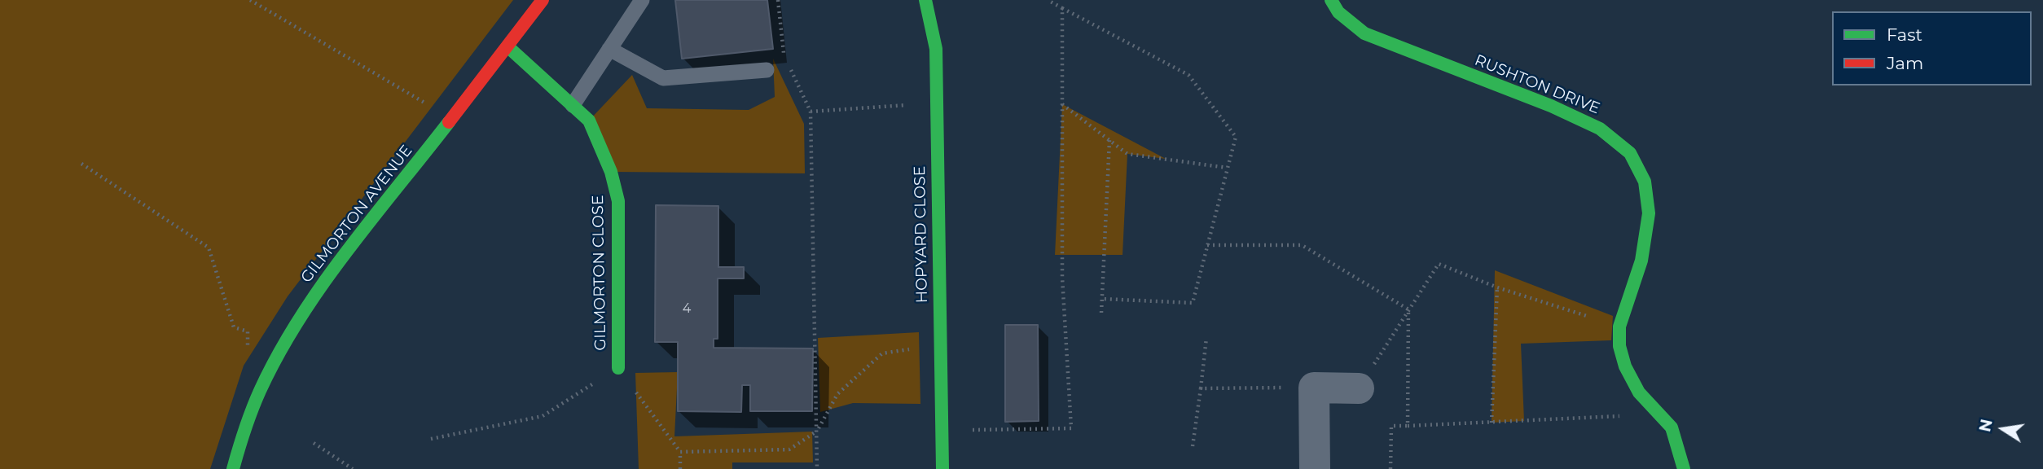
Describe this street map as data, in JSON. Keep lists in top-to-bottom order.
{
  "streets": {
    "street": [
      "RUSHTON DRIVE",
      "GILMORTON AVENUE",
      "HOPYARD CLOSE",
      "GILMORTON CLOSE"
    ]
  },
  "crossings": [
    ["GILMORTON AVENUE", "GILMORTON CLOSE"]
  ],
  "house_numbers": ["4"],
  "legend": ["Fast", "Jam"],
  "north": "left"
}
